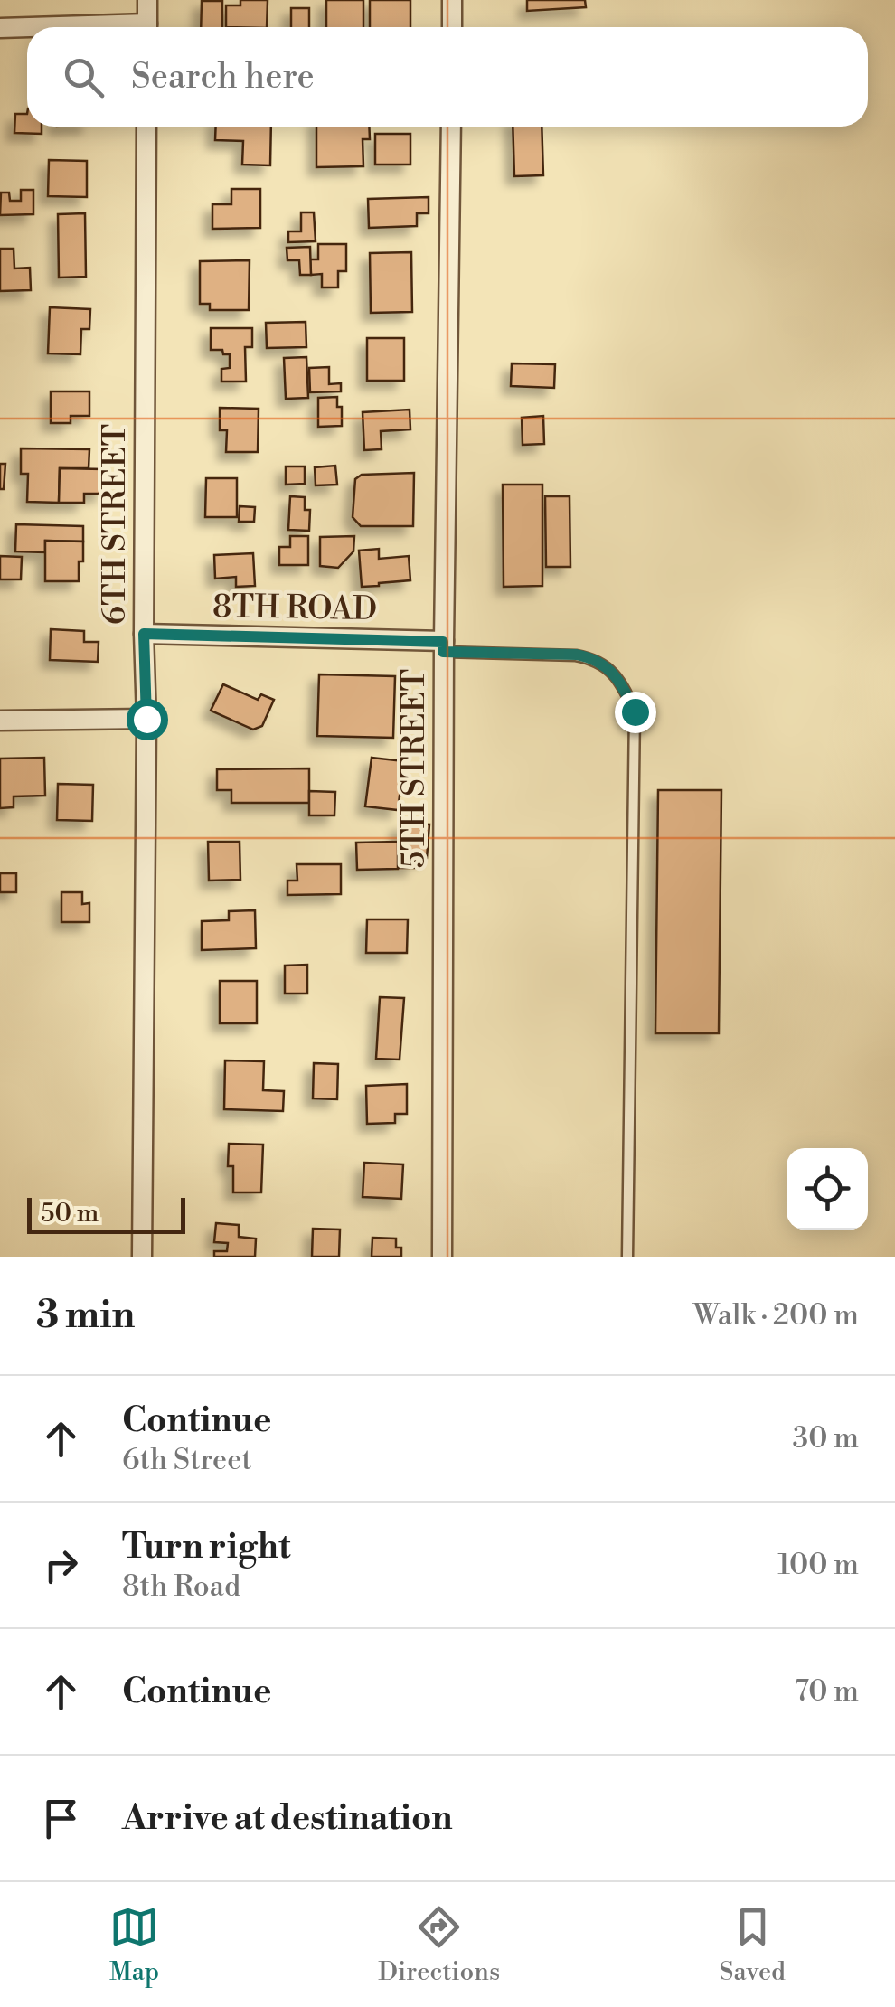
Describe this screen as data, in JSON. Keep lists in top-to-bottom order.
{
  "streets": {
    "street": ["6TH STREET", "8TH ROAD", "5TH STREET"]
  },
  "crossings": [
    ["6TH STREET", "8TH ROAD"],
    ["8TH ROAD", "5TH STREET"]
  ],
  "scale_bar": "50 m",
  "page": {
    "search": "Search here",
    "scale": "50 m",
    "heading": ["3 min", "Walk · 200 m"],
    "list": [
      ["Continue", "6th Street", "30 m"],
      ["Turn right", "8th Road", "100 m"],
      ["Continue", "70 m"],
      "Arrive at destination"
    ],
    "nav": ["Map", "Directions", "Saved"]
  }
}
